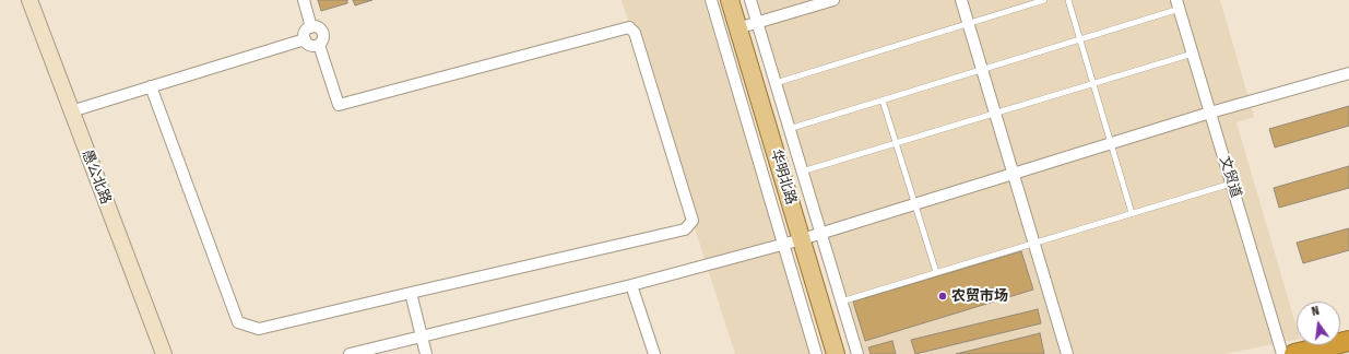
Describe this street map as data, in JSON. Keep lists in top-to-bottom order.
{
  "streets": {
    "main road": ["愚公北路", "华明北路"],
    "street": ["文贸道"]
  },
  "places": ["农贸市场"],
  "north": "top"
}
